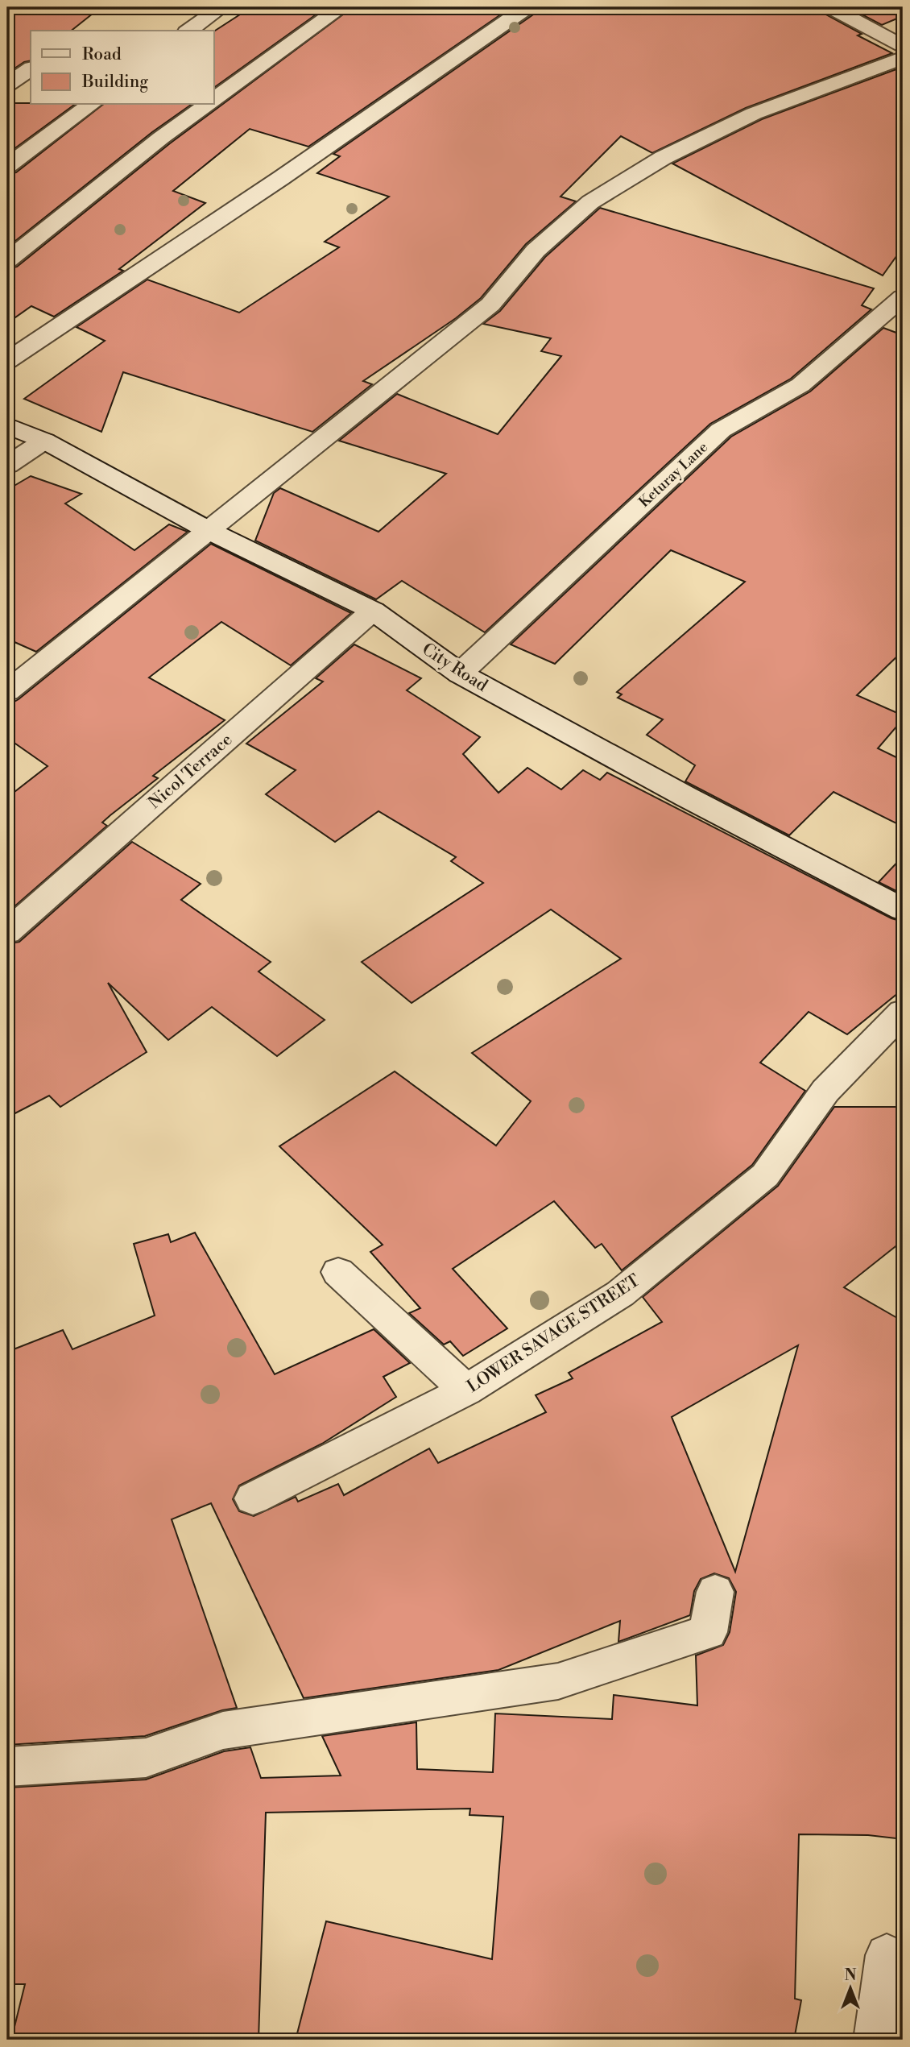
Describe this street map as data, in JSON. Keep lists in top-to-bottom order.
{
  "streets": {
    "street": [
      "Keturay Lane",
      "City Road",
      "Nicol Terrace",
      "LOWER SAVAGE STREET"
    ]
  },
  "crossings": [
    ["Keturay Lane", "City Road"],
    ["City Road", "Nicol Terrace"]
  ],
  "legend": ["Road", "Building"],
  "north": "top"
}
